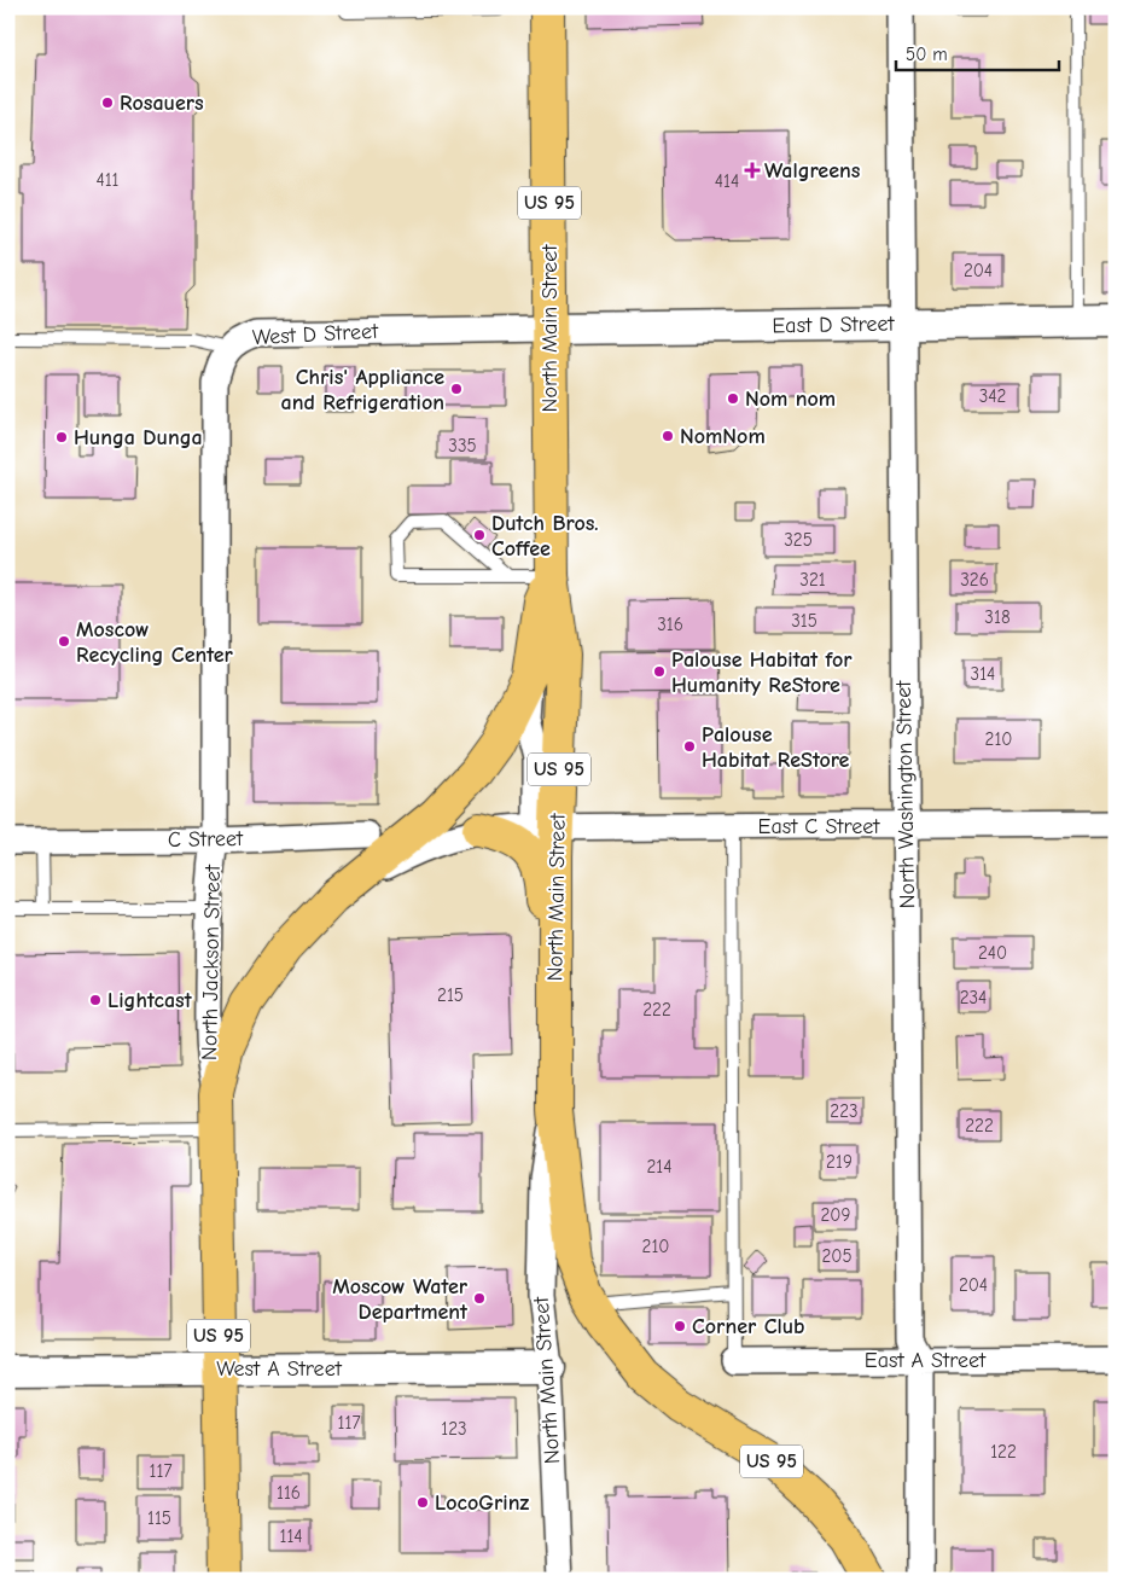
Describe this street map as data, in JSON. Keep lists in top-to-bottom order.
{
  "streets": {
    "highway": ["US 95", "North Main Street", "North Jackson Street"],
    "street": [
      "East D Street",
      "West D Street",
      "North Washington Street",
      "East C Street",
      "C Street",
      "East A Street",
      "West A Street"
    ]
  },
  "crossings": [
    ["East D Street", "North Main Street"],
    ["East D Street", "West D Street"],
    ["East D Street", "North Washington Street"],
    ["North Main Street", "West D Street"],
    ["North Main Street", "East C Street"],
    ["North Main Street", "North Jackson Street"],
    ["North Main Street", "West A Street"],
    ["West D Street", "North Jackson Street"],
    ["North Washington Street", "East C Street"],
    ["North Washington Street", "East A Street"],
    ["C Street", "North Jackson Street"],
    ["North Jackson Street", "West A Street"]
  ],
  "places": {
    "other": [
      "Rosauers",
      "Chris' Appliance and Refrigeration",
      "Nom nom",
      "NomNom",
      "Hunga Dunga",
      "Dutch Bros. Coffee",
      "Moscow Recycling Center",
      "Palouse Habitat for Humanity ReStore",
      "Palouse Habitat ReStore",
      "Lightcast",
      "Moscow Water Department",
      "Corner Club",
      "LocoGrinz"
    ],
    "health": ["Walgreens"]
  },
  "house_numbers": [
    "411",
    "414",
    "204",
    "342",
    "335",
    "325",
    "321",
    "326",
    "318",
    "315",
    "316",
    "314",
    "210",
    "240",
    "215",
    "234",
    "222",
    "223",
    "222",
    "219",
    "214",
    "209",
    "210",
    "205",
    "204",
    "117",
    "123",
    "122",
    "117",
    "116",
    "115",
    "114"
  ],
  "scale_bar": "50 m"
}
